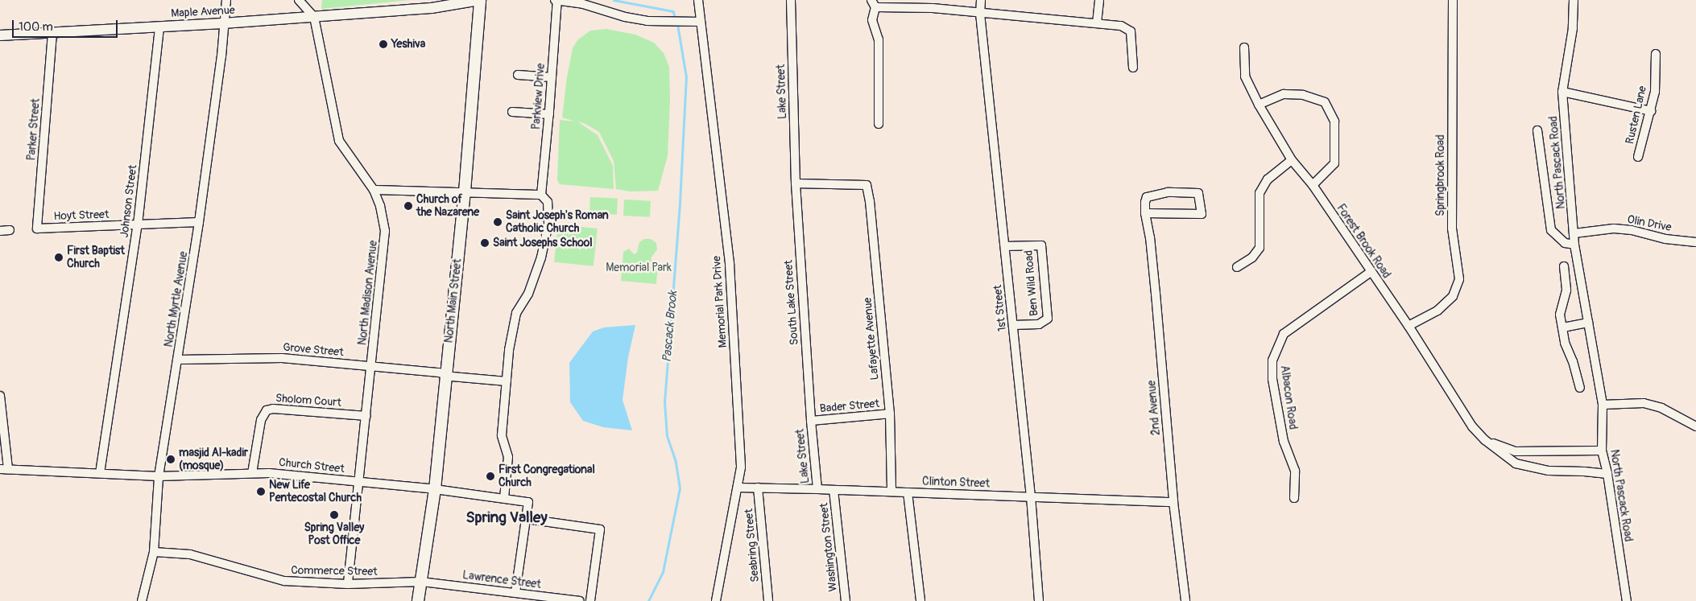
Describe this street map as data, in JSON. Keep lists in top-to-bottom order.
{
  "streets": {
    "main road": ["North Main Street"],
    "street": [
      "Maple Avenue",
      "Lake Street",
      "Parkview Drive",
      "Rusten Lane",
      "Parker Street",
      "North Pascack Road",
      "Springbrook Road",
      "Johnson Street",
      "Hoyt Street",
      "Olin Drive",
      "Forest Brook Road",
      "Ben Wild Road",
      "North Madison Avenue",
      "North Myrtle Avenue",
      "Memorial Park Drive",
      "South Lake Street",
      "1st Street",
      "Lafayette Avenue",
      "Grove Street",
      "Albacon Road",
      "Sholom Court",
      "Bader Street",
      "2nd Avenue",
      "Church Street",
      "Clinton Street",
      "Seabring Street",
      "Washington Street",
      "Commerce Street",
      "Lawrence Street"
    ]
  },
  "crossings": [
    ["Maple Avenue", "Parker Street"],
    ["Maple Avenue", "Johnson Street"],
    ["Maple Avenue", "North Madison Avenue"],
    ["Maple Avenue", "North Myrtle Avenue"],
    ["Maple Avenue", "North Main Street"],
    ["Lake Street", "South Lake Street"],
    ["Lake Street", "Lafayette Avenue"],
    ["Lake Street", "Bader Street"],
    ["Lake Street", "Clinton Street"],
    ["Parker Street", "Hoyt Street"],
    ["North Pascack Road", "Olin Drive"],
    ["North Pascack Road", "Forest Brook Road"],
    ["Springbrook Road", "Forest Brook Road"],
    ["Johnson Street", "Hoyt Street"],
    ["Johnson Street", "Church Street"],
    ["Hoyt Street", "North Myrtle Avenue"],
    ["Forest Brook Road", "Albacon Road"],
    ["Ben Wild Road", "1st Street"],
    ["North Madison Avenue", "Grove Street"],
    ["North Madison Avenue", "Sholom Court"],
    ["North Madison Avenue", "Church Street"],
    ["North Madison Avenue", "Commerce Street"],
    ["North Myrtle Avenue", "Grove Street"],
    ["North Myrtle Avenue", "Church Street"],
    ["North Myrtle Avenue", "Commerce Street"],
    ["North Main Street", "Grove Street"],
    ["North Main Street", "Church Street"],
    ["North Main Street", "Commerce Street"],
    ["North Main Street", "Lawrence Street"],
    ["Memorial Park Drive", "Clinton Street"],
    ["South Lake Street", "Lafayette Avenue"],
    ["South Lake Street", "Bader Street"],
    ["1st Street", "Clinton Street"],
    ["Lafayette Avenue", "Bader Street"],
    ["Lafayette Avenue", "Clinton Street"],
    ["Sholom Court", "Church Street"],
    ["2nd Avenue", "Clinton Street"],
    ["Clinton Street", "Seabring Street"],
    ["Clinton Street", "Washington Street"],
    ["Commerce Street", "Lawrence Street"]
  ],
  "districts": ["Spring Valley"],
  "water": ["Pascack Brook"],
  "parks": ["Memorial Park"],
  "places": [
    "Yeshiva",
    "Church of the Nazarene",
    "Saint Joseph's Roman Catholic Church",
    "Saint Josephs School",
    "First Baptist Church",
    "masjid Al-kadir (mosque)",
    "First Congregational Church",
    "New Life Pentecostal Church",
    "Spring Valley Post Office"
  ],
  "scale_bar": "100 m"
}
